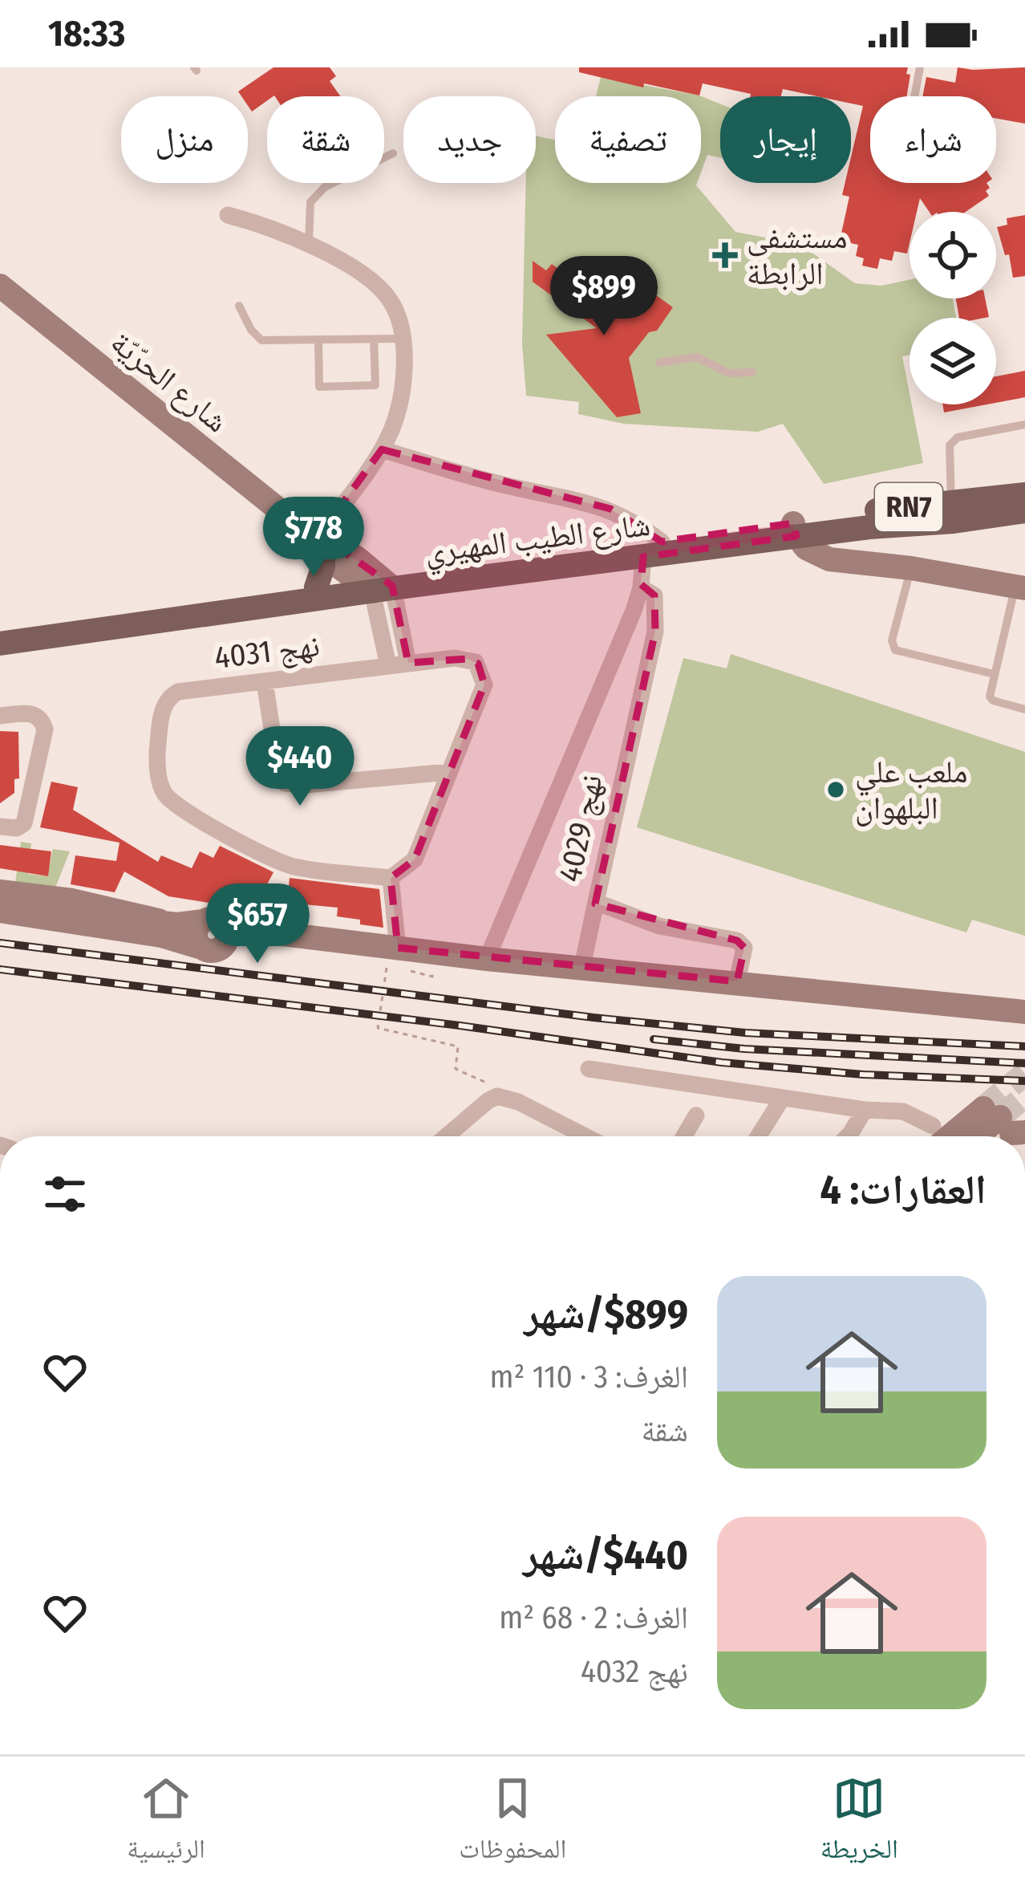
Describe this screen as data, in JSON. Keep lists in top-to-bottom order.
{
  "streets": {
    "main road": ["RN7", "شارع الطيب المهيري"],
    "street": ["شارع الحرّيّة", "نهج 4031", "نهج 4029"]
  },
  "crossings": [
    ["شارع الحرّيّة", "شارع الطيب المهيري"],
    ["RN7", "شارع الطيب المهيري"]
  ],
  "places": {
    "health": ["مستشفى الرابطة"],
    "other": ["ملعب علي البلهوان"]
  },
  "page": {
    "status": "18:33",
    "chip": [
      "شراء",
      "إيجار",
      "تصفية",
      "جديد",
      "شقة",
      "منزل"
    ],
    "price": [
      "$899",
      "$778",
      "$440",
      "$657"
    ],
    "heading": "العقارات: 4",
    "list": [
      {
        "name": "$899/شهر",
        "note": "الغرف: 3 · 110 m² · شقة"
      },
      {
        "name": "$440/شهر",
        "note": "الغرف: 2 · 68 m² · نهج 4032"
      }
    ],
    "tabs": ["الخريطة", "المحفوظات", "الرئيسية"]
  }
}
